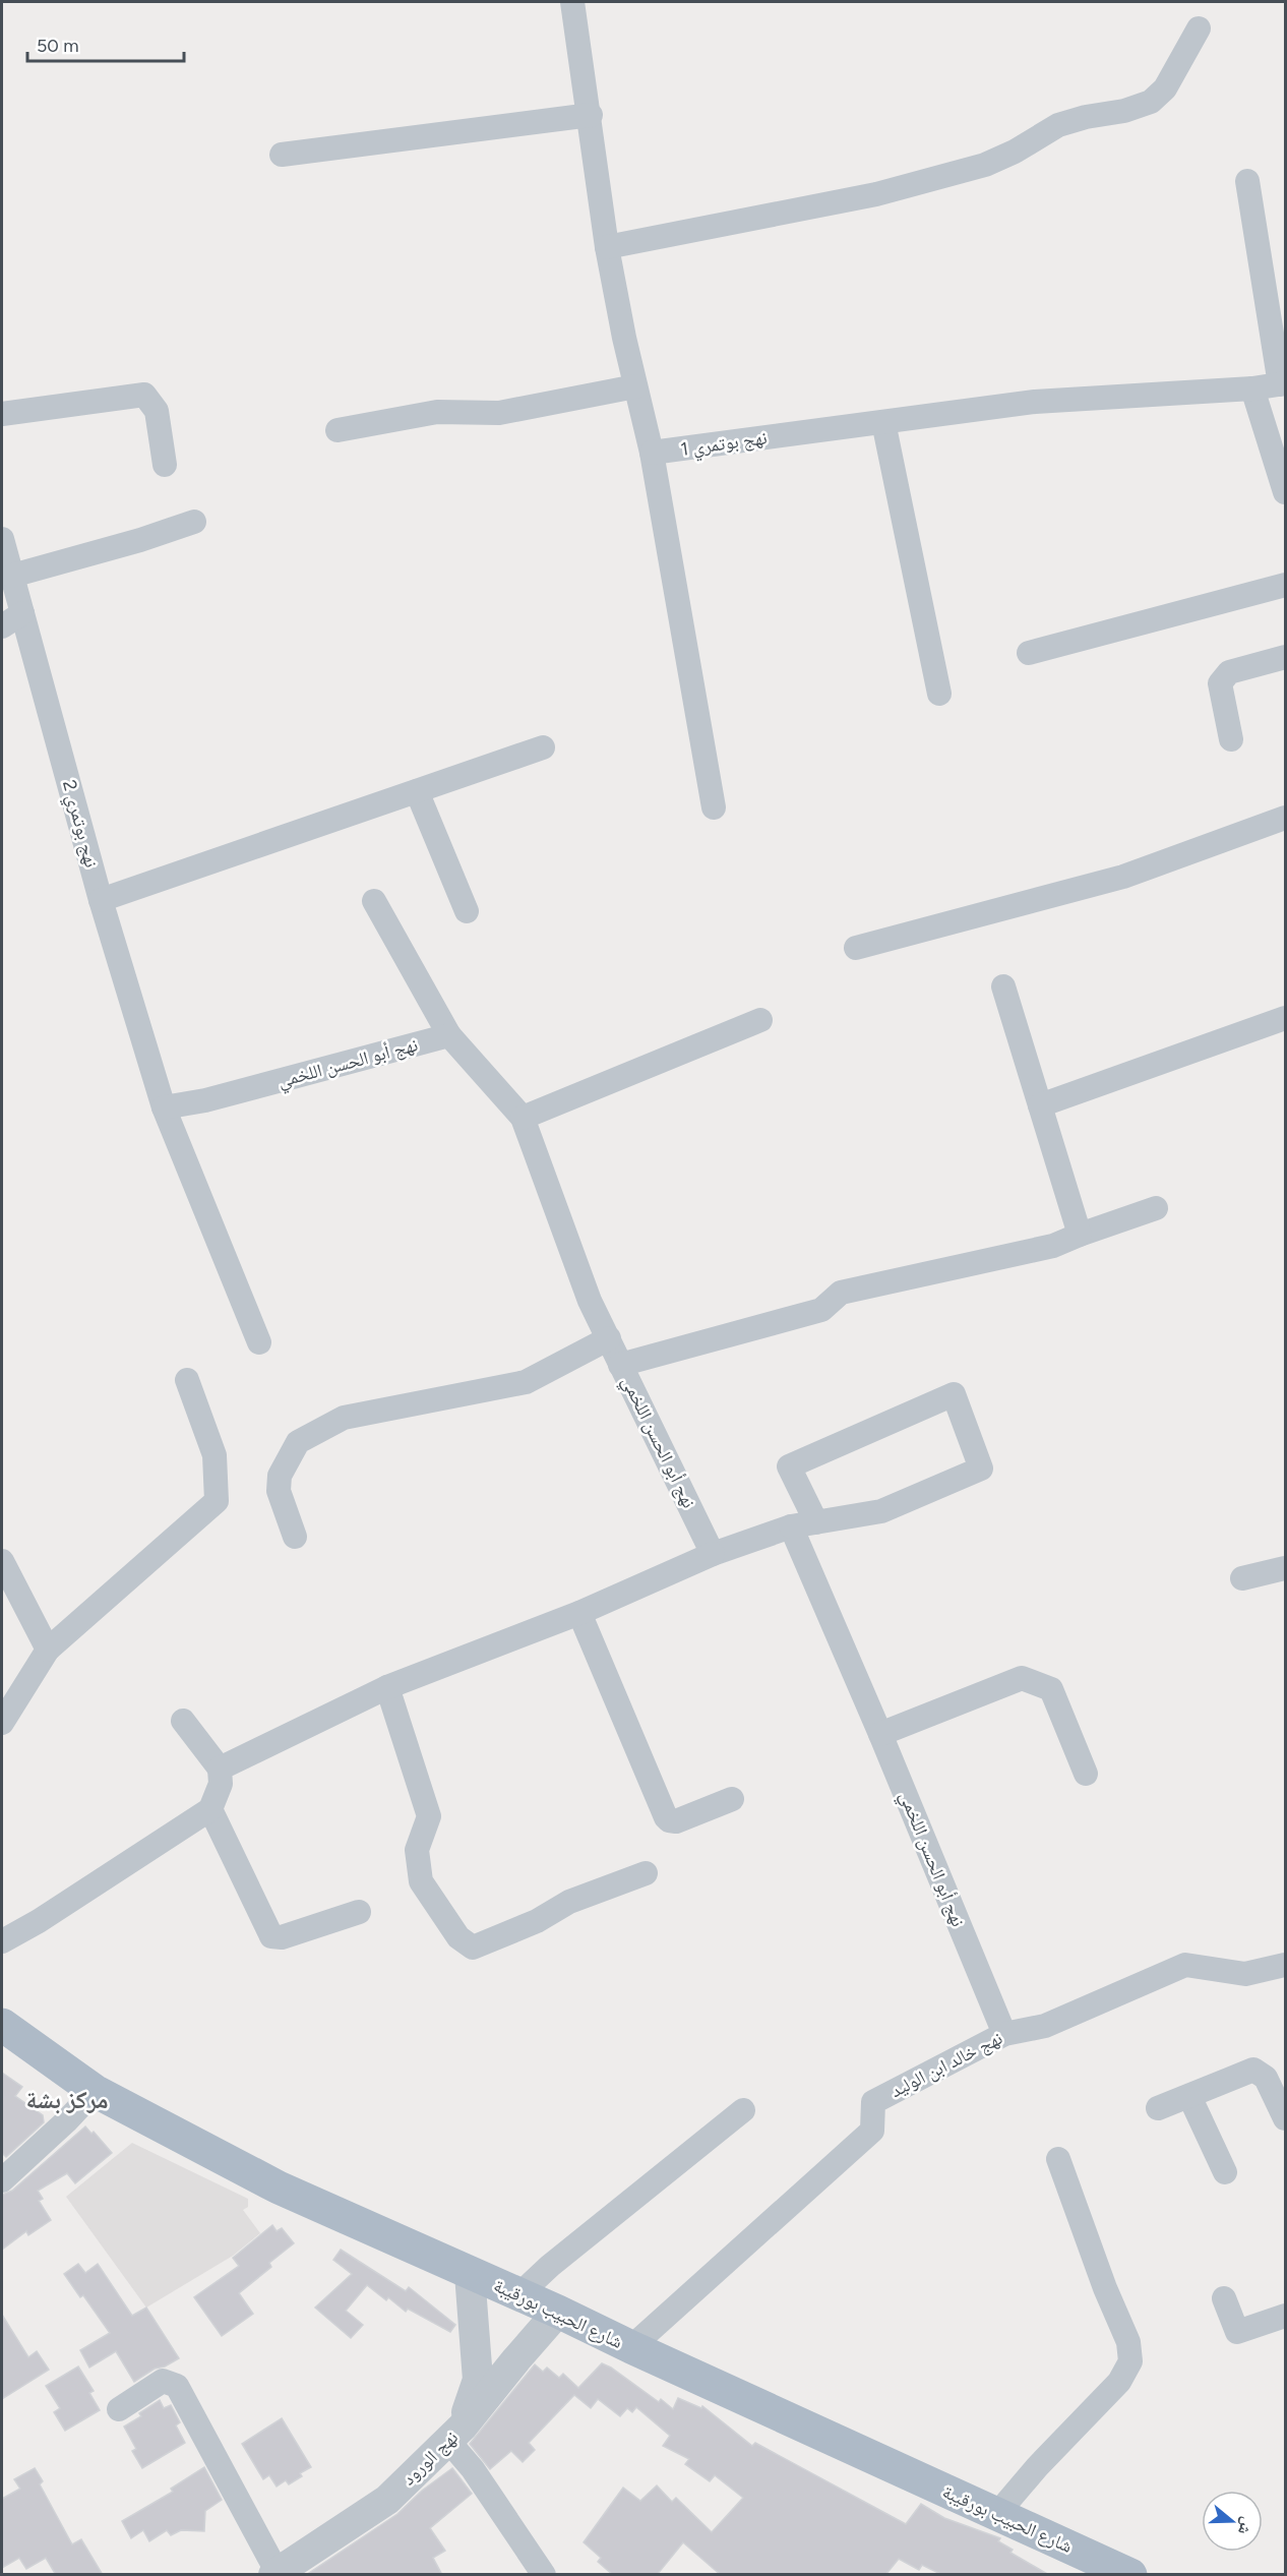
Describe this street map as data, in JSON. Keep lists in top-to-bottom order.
{
  "streets": {
    "main road": ["شارع الحبيب بورقيبة"],
    "street": [
      "نهج بوتمري 1",
      "نهج بوتمري 2",
      "نهج أبو الحسن اللخمي",
      "نهج خالد ابن الوليد",
      "نهج الورود"
    ]
  },
  "crossings": [
    ["نهج بوتمري 2", "نهج أبو الحسن اللخمي"],
    ["نهج أبو الحسن اللخمي", "نهج خالد ابن الوليد"],
    ["نهج خالد ابن الوليد", "شارع الحبيب بورقيبة"],
    ["شارع الحبيب بورقيبة", "نهج الورود"]
  ],
  "districts": ["مركز بشة"],
  "scale_bar": "50 m",
  "north": "right"
}
